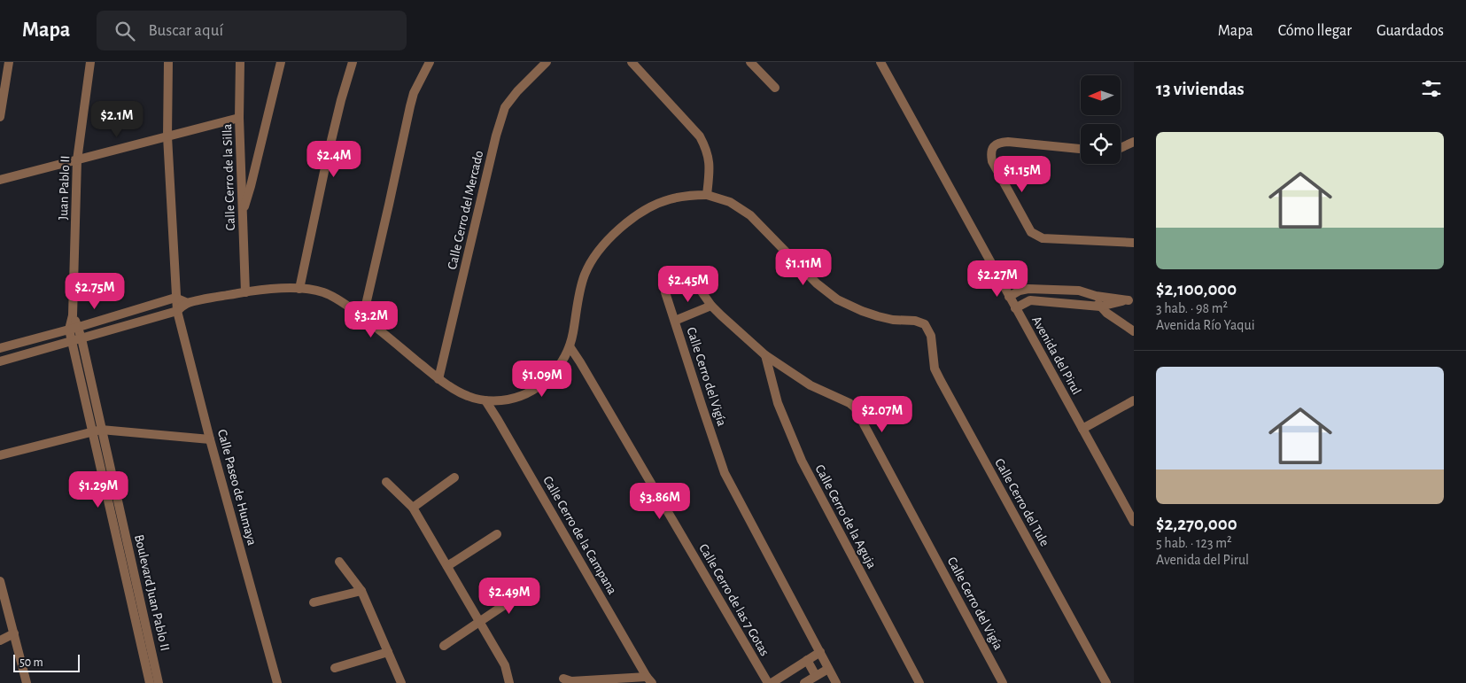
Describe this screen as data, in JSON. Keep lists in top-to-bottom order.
{
  "streets": {
    "street": [
      "Calle Cerro de la Silla",
      "Juan Pablo II",
      "Calle Cerro del Mercado",
      "Avenida del Pirul",
      "Calle Cerro del Vigía",
      "Calle Paseo de Humaya",
      "Calle Cerro del Tule",
      "Calle Cerro de la Aguja",
      "Calle Cerro de la Campana",
      "Boulevard Juan Pablo II",
      "Calle Cerro de las 7 Gotas"
    ]
  },
  "crossings": [
    ["Juan Pablo II", "Boulevard Juan Pablo II"],
    ["Calle Cerro del Vigía", "Calle Cerro de la Aguja"]
  ],
  "scale_bar": "50 m",
  "north": "left",
  "page": {
    "header": "Mapa",
    "search": "Buscar aquí",
    "nav": ["Mapa", "Cómo llegar", "Guardados"],
    "heading": "13 viviendas",
    "price": [
      "$2.1M",
      "$2.4M",
      "$1.15M",
      "$1.11M",
      "$2.27M",
      "$2.45M",
      "$2.75M",
      "$3.2M",
      "$1.09M",
      "$2.07M",
      "$1.29M",
      "$3.86M",
      "$2.49M"
    ],
    "list": [
      {
        "name": "$2,100,000",
        "note": "3 hab. · 98 m² · Avenida Río Yaqui"
      },
      {
        "name": "$2,270,000",
        "note": "5 hab. · 123 m² · Avenida del Pirul"
      }
    ],
    "scale": "50 m"
  }
}
